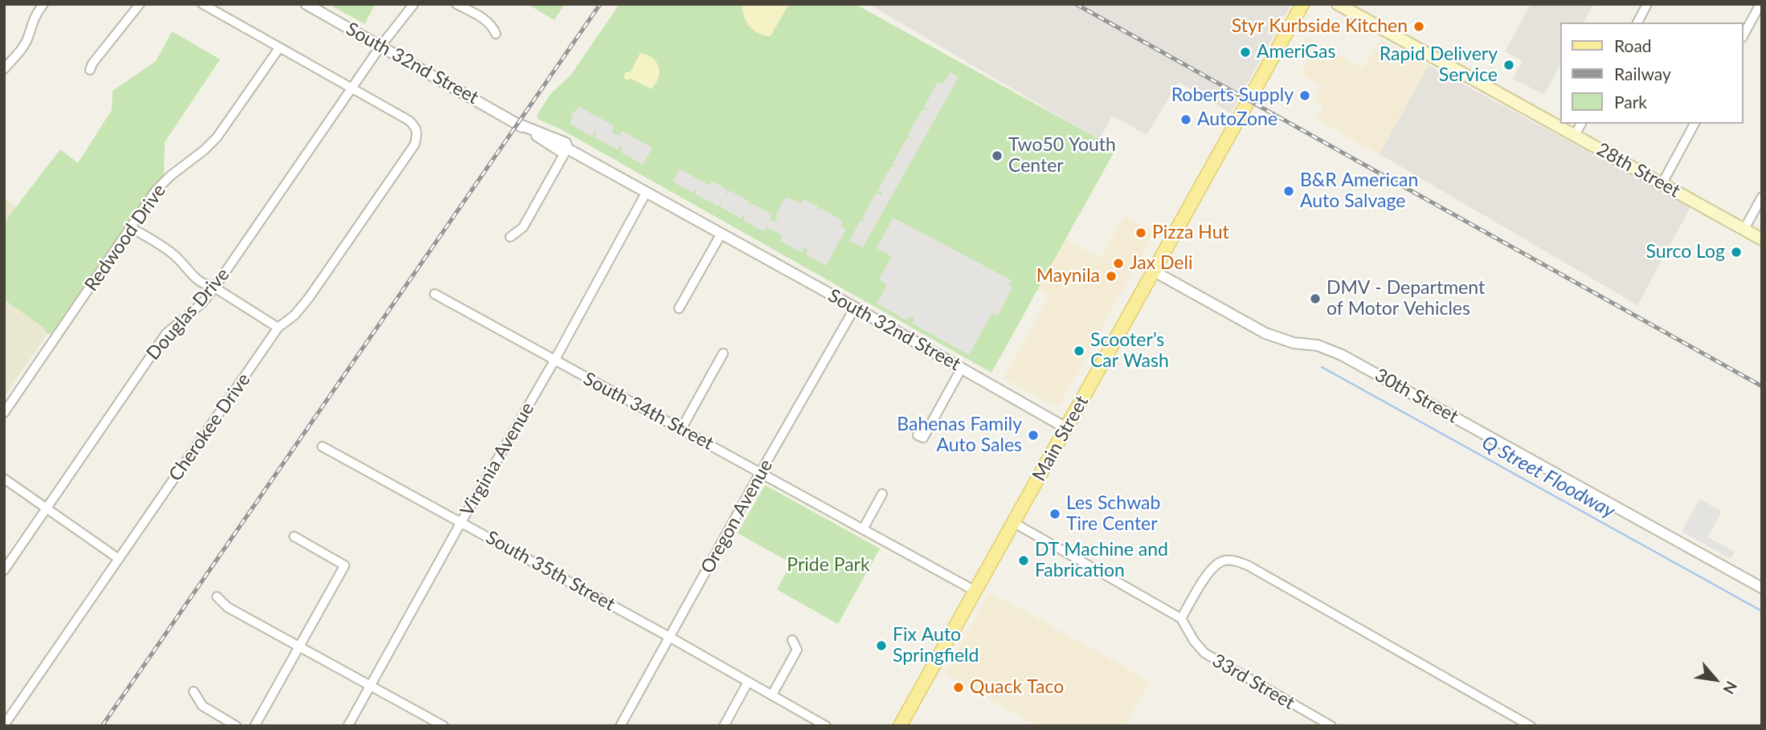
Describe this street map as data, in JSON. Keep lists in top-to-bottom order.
{
  "streets": {
    "main road": ["28th Street", "Main Street"],
    "street": [
      "South 32nd Street",
      "Redwood Drive",
      "Douglas Drive",
      "30th Street",
      "South 34th Street",
      "Cherokee Drive",
      "Virginia Avenue",
      "Oregon Avenue",
      "South 35th Street",
      "33rd Street"
    ]
  },
  "crossings": [
    ["South 32nd Street", "Douglas Drive"],
    ["South 32nd Street", "Main Street"],
    ["South 32nd Street", "Virginia Avenue"],
    ["South 32nd Street", "Oregon Avenue"],
    ["Douglas Drive", "Cherokee Drive"],
    ["30th Street", "Main Street"],
    ["South 34th Street", "Main Street"],
    ["South 34th Street", "Virginia Avenue"],
    ["South 34th Street", "Oregon Avenue"],
    ["Main Street", "33rd Street"],
    ["Virginia Avenue", "South 35th Street"],
    ["Oregon Avenue", "South 35th Street"]
  ],
  "water": ["Q Street Floodway"],
  "parks": ["Pride Park"],
  "places": [
    "Styr Kurbside Kitchen",
    "AmeriGas",
    "Rapid Delivery Service",
    "Roberts Supply",
    "AutoZone",
    "Two50 Youth Center",
    "B&R American Auto Salvage",
    "Pizza Hut",
    "Surco Log",
    "Jax Deli",
    "Maynila",
    "DMV - Department of Motor Vehicles",
    "Scooter’s Car Wash",
    "Bahenas Family Auto Sales",
    "Les Schwab Tire Center",
    "DT Machine and Fabrication",
    "Fix Auto Springfield",
    "Quack Taco"
  ],
  "legend": ["Road", "Railway", "Park"],
  "north": "bottom right"
}
